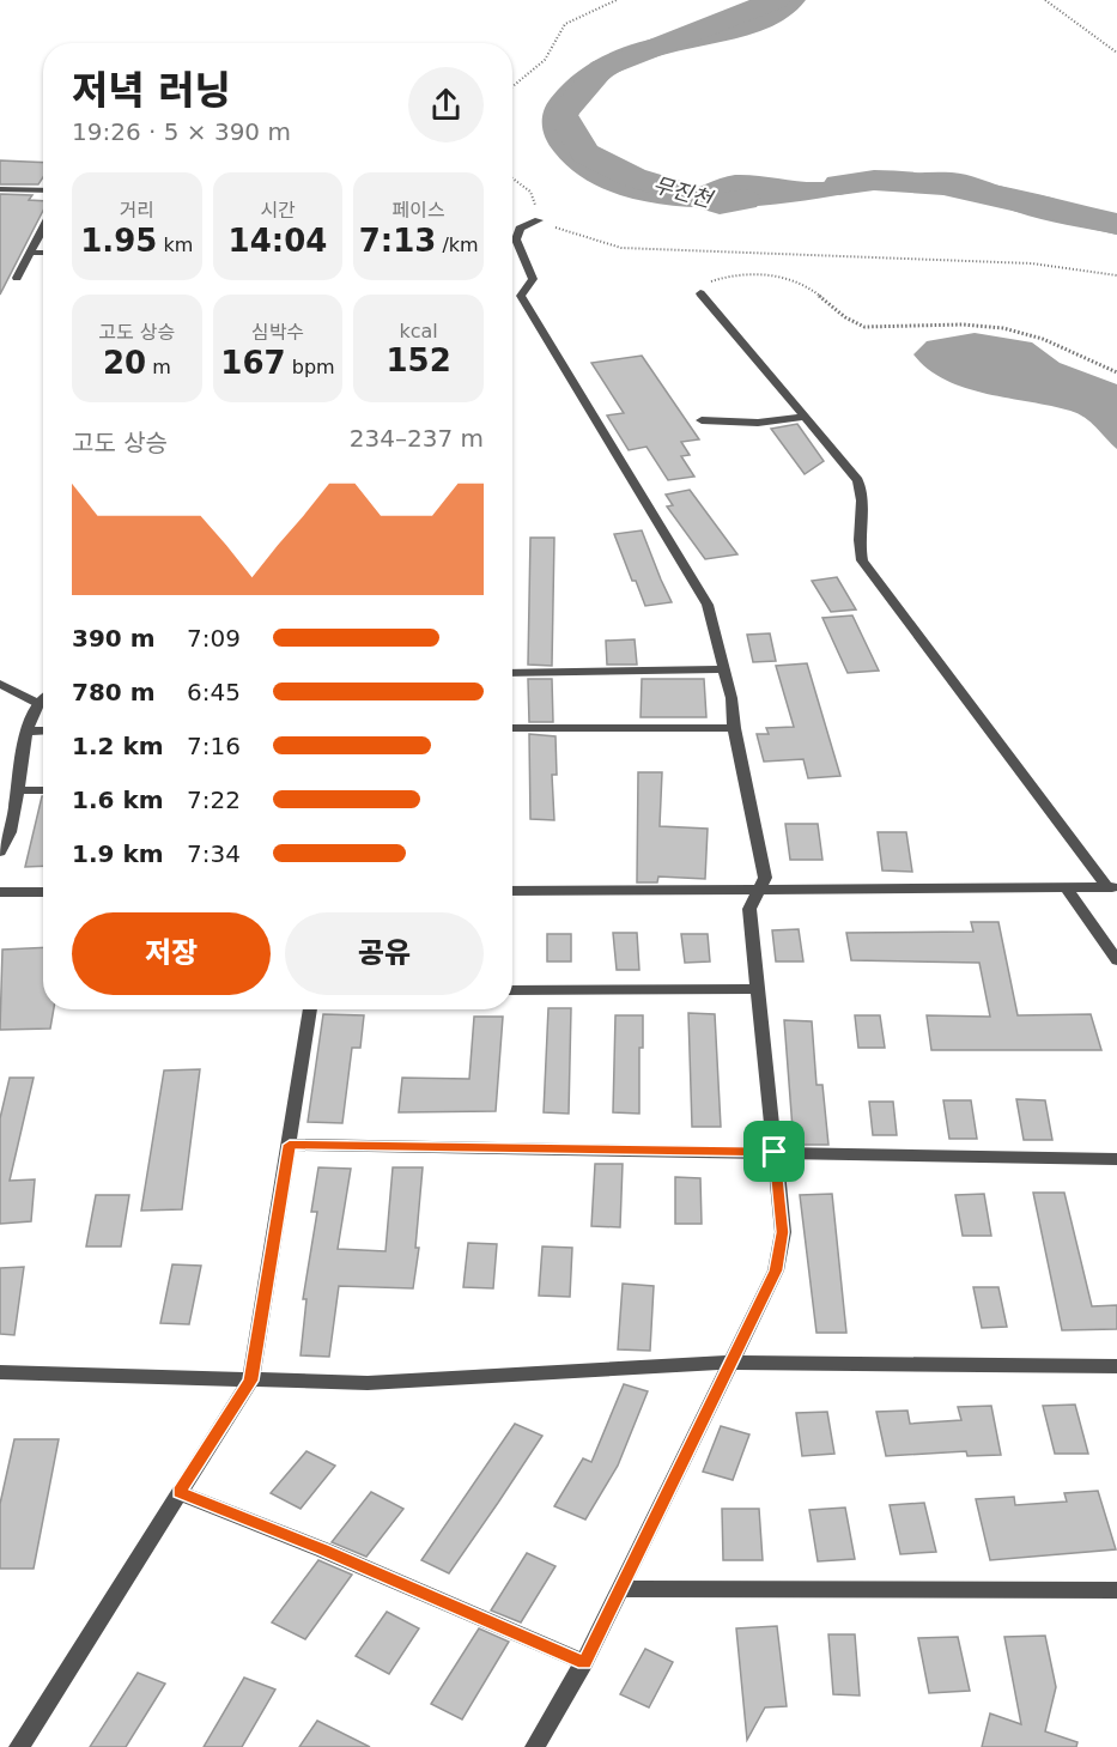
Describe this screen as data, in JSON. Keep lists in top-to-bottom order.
{
  "water": ["무진천"],
  "page": {
    "heading": ["저녁 러닝", "19:26 · 5 × 390 m"],
    "stats": [
      ["거리", "1.95 km"],
      ["시간", "14:04"],
      ["페이스", "7:13 /km"],
      ["고도 상승", "20 m"],
      ["심박수", "167 bpm"],
      ["kcal", "152"]
    ],
    "chart": ["고도 상승", "234–237 m"],
    "list": [
      {
        "name": "390 m",
        "note": "7:09"
      },
      {
        "name": "780 m",
        "note": "6:45"
      },
      {
        "name": "1.2 km",
        "note": "7:16"
      },
      {
        "name": "1.6 km",
        "note": "7:22"
      },
      {
        "name": "1.9 km",
        "note": "7:34"
      }
    ],
    "buttons": ["저장", "공유"]
  }
}
